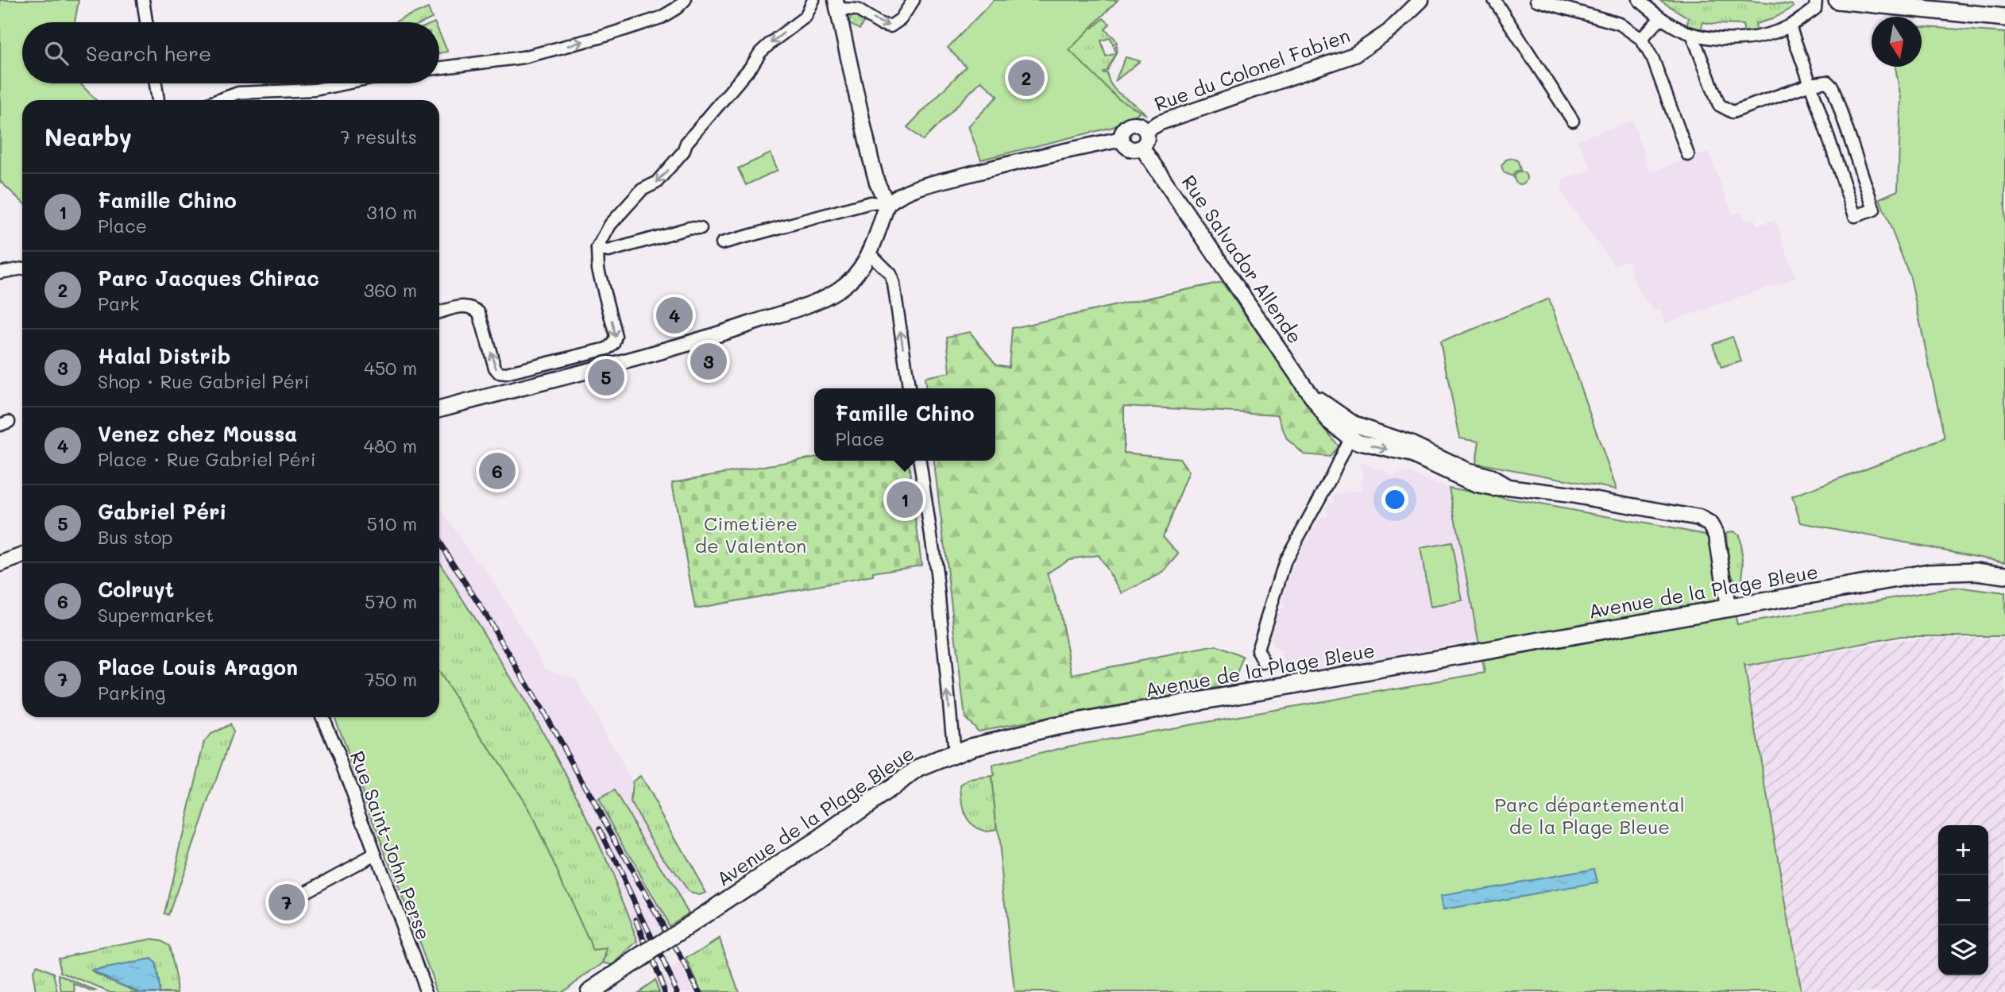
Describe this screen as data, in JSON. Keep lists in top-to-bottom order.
{
  "streets": {
    "main road": ["Avenue de la Plage Bleue"],
    "street": ["Rue du Colonel Fabien", "Rue Salvador Allende", "Rue Saint-John Perse"]
  },
  "crossings": [
    ["Rue du Colonel Fabien", "Rue Salvador Allende"],
    ["Rue Salvador Allende", "Avenue de la Plage Bleue"]
  ],
  "parks": ["Cimetière de Valenton", "Parc départemental de la Plage Bleue"],
  "north": "bottom",
  "page": {
    "search": "Search here",
    "pins": [
      "2",
      "4",
      "3",
      "5",
      "6",
      "1",
      "7"
    ],
    "heading": ["Nearby", "7 results"],
    "list": [
      {
        "mark": "1",
        "name": "Famille Chino",
        "note": "Place",
        "value": "310 m"
      },
      {
        "mark": "2",
        "name": "Parc Jacques Chirac",
        "note": "Park",
        "value": "360 m"
      },
      {
        "mark": "3",
        "name": "Halal Distrib",
        "note": "Shop · Rue Gabriel Péri",
        "value": "450 m"
      },
      {
        "mark": "4",
        "name": "Venez chez Moussa",
        "note": "Place · Rue Gabriel Péri",
        "value": "480 m"
      },
      {
        "mark": "5",
        "name": "Gabriel Péri",
        "note": "Bus stop",
        "value": "510 m"
      },
      {
        "mark": "6",
        "name": "Colruyt",
        "note": "Supermarket",
        "value": "570 m"
      },
      {
        "mark": "7",
        "name": "Place Louis Aragon",
        "note": "Parking",
        "value": "750 m"
      }
    ],
    "popup": ["Famille Chino", "Place"],
    "map_buttons": ["+", "−"]
  }
}
